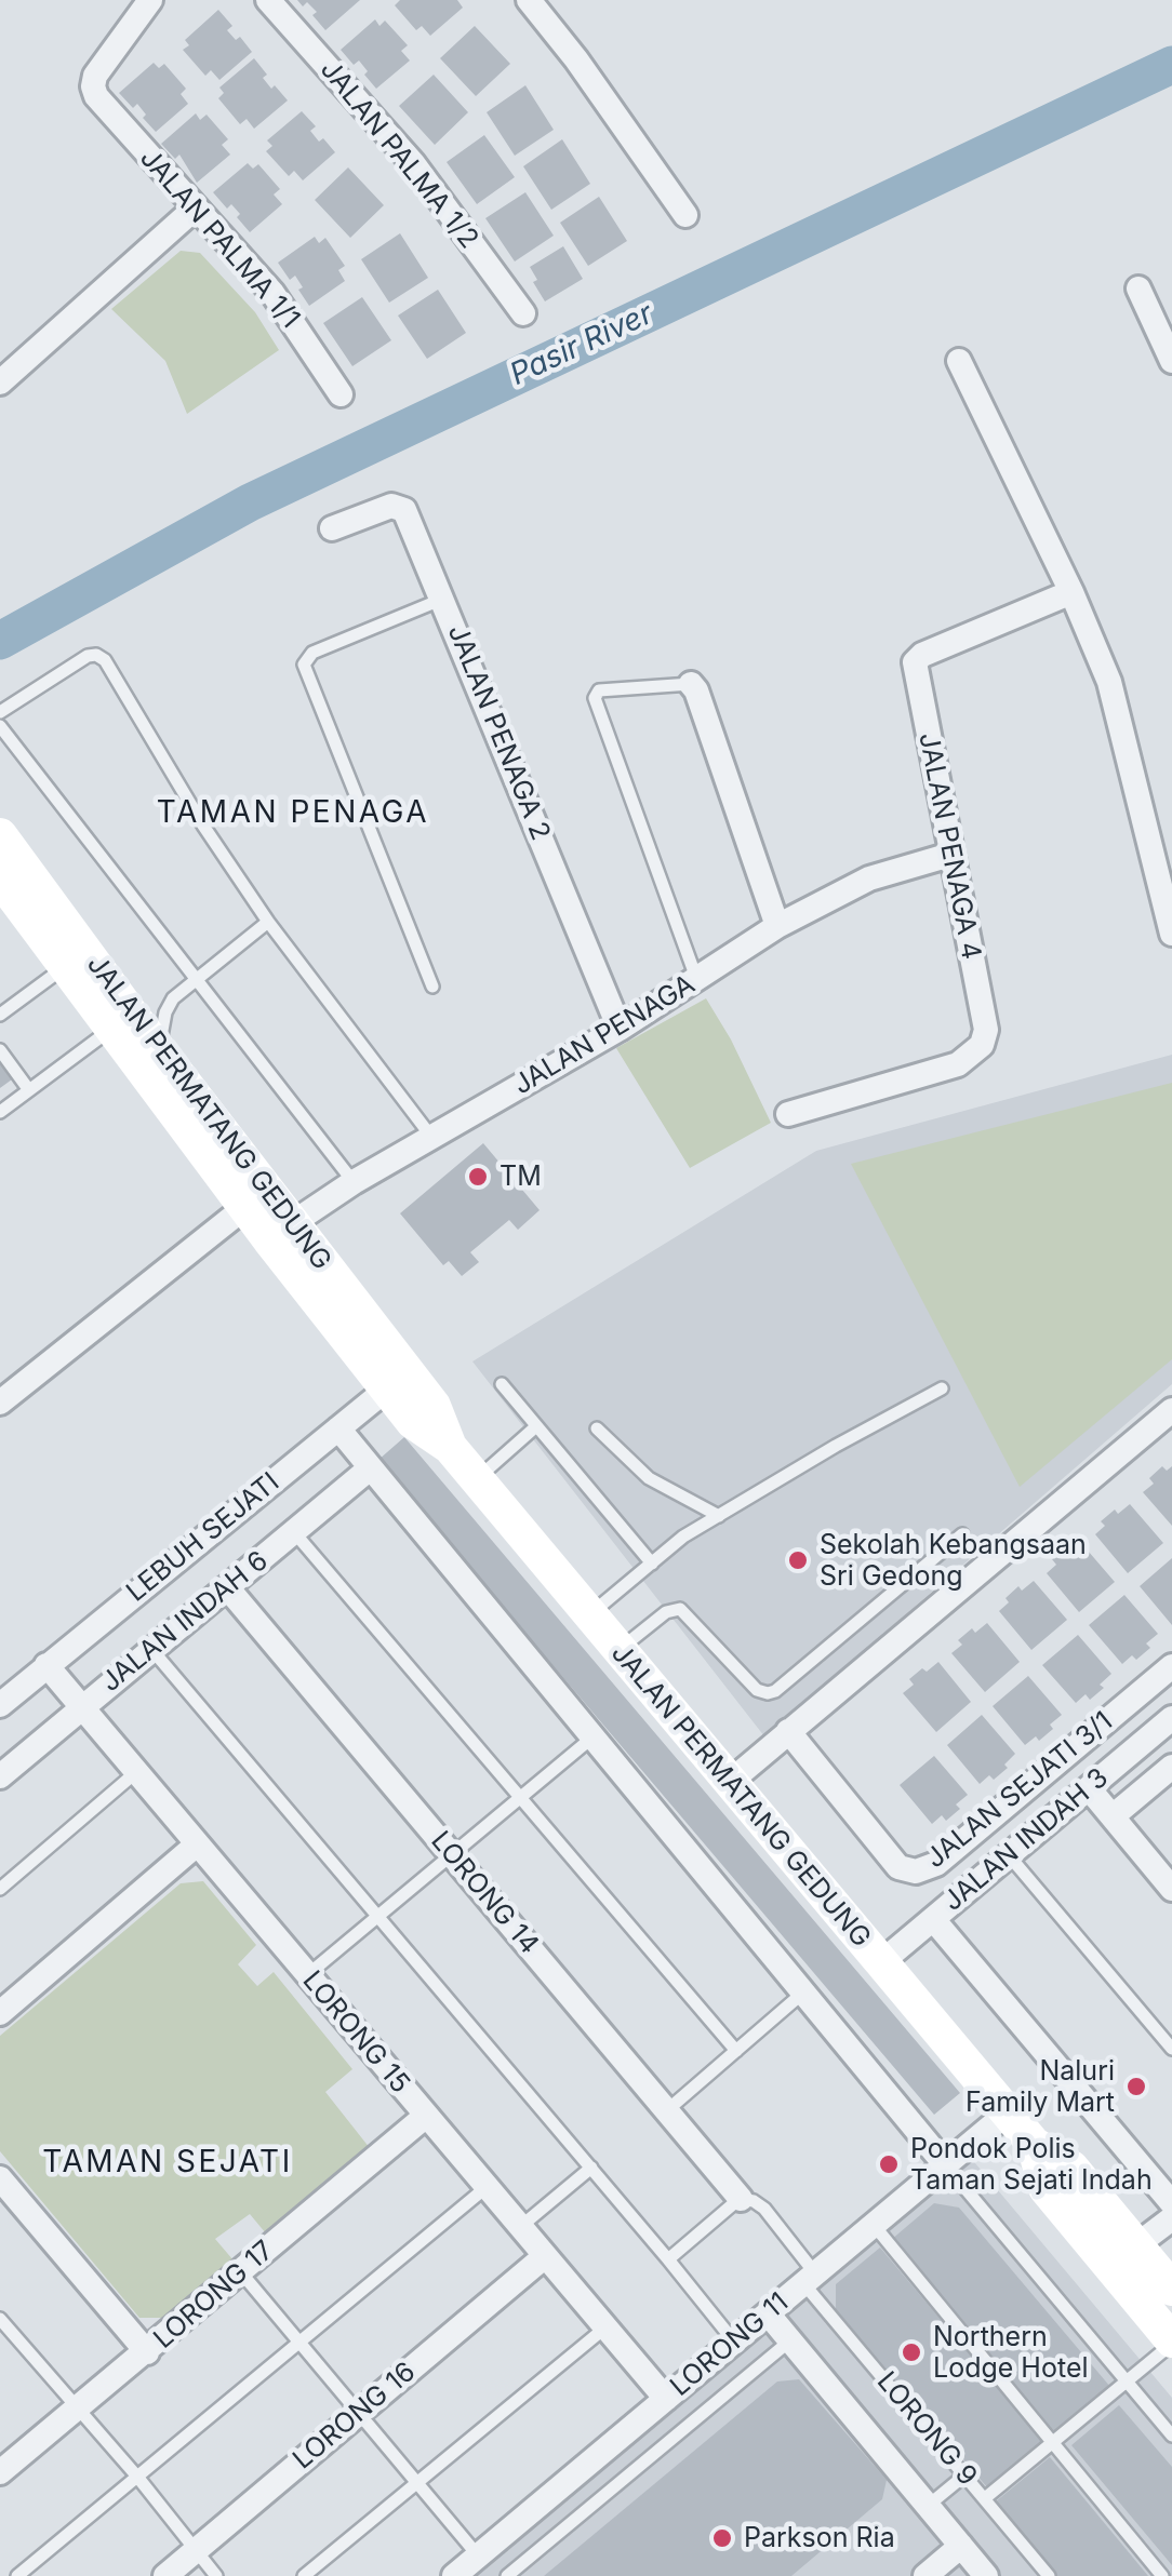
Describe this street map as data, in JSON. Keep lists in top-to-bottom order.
{
  "streets": {
    "main road": ["JALAN PERMATANG GEDUNG"],
    "street": [
      "JALAN PALMA 1/2",
      "JALAN PALMA 1/1",
      "JALAN PENAGA 2",
      "JALAN PENAGA 4",
      "JALAN PENAGA",
      "LEBUH SEJATI",
      "JALAN INDAH 6",
      "JALAN SEJATI 3/1",
      "JALAN INDAH 3",
      "LORONG 14",
      "LORONG 15",
      "LORONG 17",
      "LORONG 11",
      "LORONG 16",
      "LORONG 9"
    ]
  },
  "crossings": [
    ["JALAN PENAGA 2", "JALAN PENAGA"],
    ["JALAN PENAGA 4", "JALAN PENAGA"],
    ["JALAN PENAGA", "JALAN PERMATANG GEDUNG"],
    ["JALAN PERMATANG GEDUNG", "LEBUH SEJATI"],
    ["JALAN PERMATANG GEDUNG", "JALAN INDAH 3"],
    ["JALAN PERMATANG GEDUNG", "LORONG 11"],
    ["LEBUH SEJATI", "LORONG 15"],
    ["JALAN INDAH 6", "LORONG 14"],
    ["JALAN INDAH 6", "LORONG 15"],
    ["LORONG 14", "LORONG 9"],
    ["LORONG 15", "LORONG 17"],
    ["LORONG 15", "LORONG 11"],
    ["LORONG 15", "LORONG 16"],
    ["LORONG 11", "LORONG 9"]
  ],
  "districts": ["TAMAN PENAGA", "TAMAN SEJATI"],
  "water": ["Pasir River"],
  "places": [
    "TM",
    "Sekolah Kebangsaan Sri Gedong",
    "Naluri Family Mart",
    "Pondok Polis Taman Sejati Indah",
    "Northern Lodge Hotel",
    "Parkson Ria"
  ]
}
